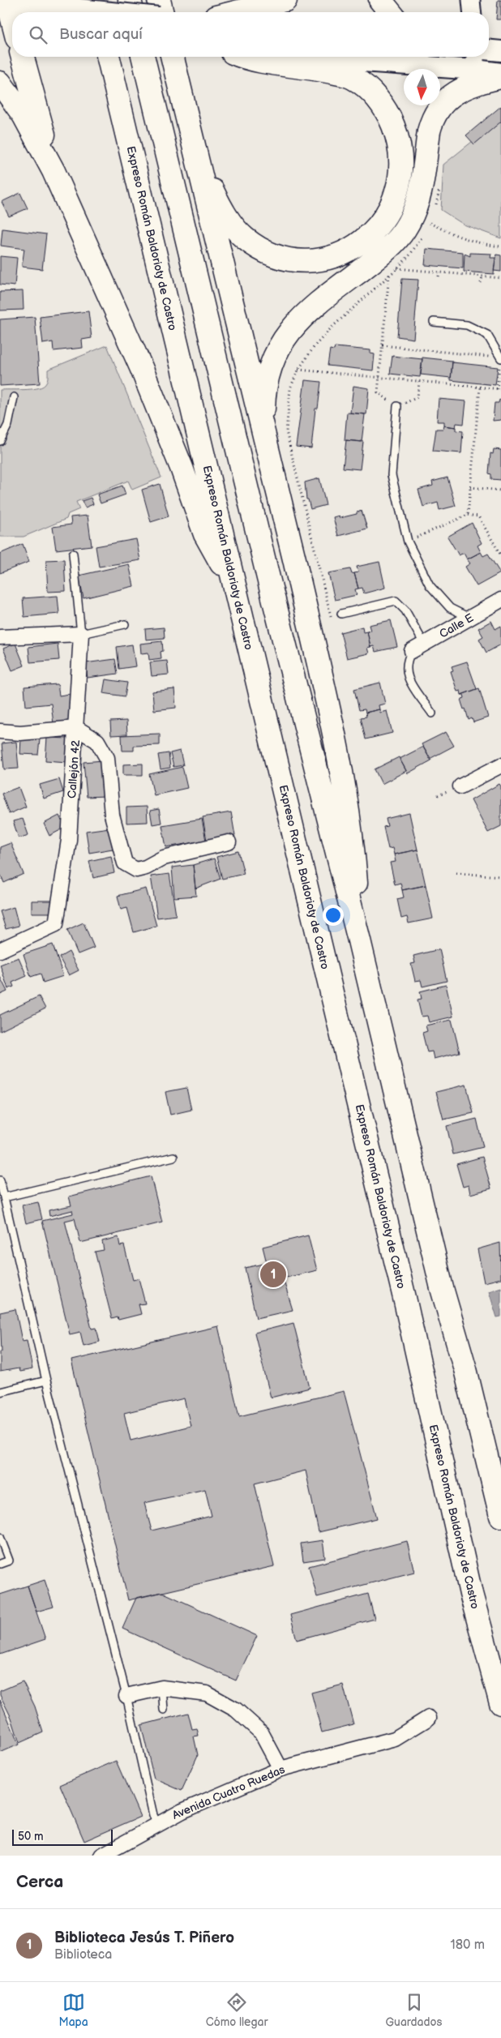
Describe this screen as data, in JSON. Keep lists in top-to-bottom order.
{
  "streets": {
    "highway": ["Expreso Román Baldorioty de Castro"],
    "street": ["Calle E", "Callejón 42", "Avenida Cuatro Ruedas"]
  },
  "scale_bar": "50 m",
  "north": "bottom",
  "page": {
    "search": "Buscar aquí",
    "pins": "1",
    "scale": "50 m",
    "heading": "Cerca",
    "list": [
      {
        "mark": "1",
        "name": "Biblioteca Jesús T. Piñero",
        "note": "Biblioteca",
        "value": "180 m"
      }
    ],
    "nav": ["Mapa", "Cómo llegar", "Guardados"]
  }
}
